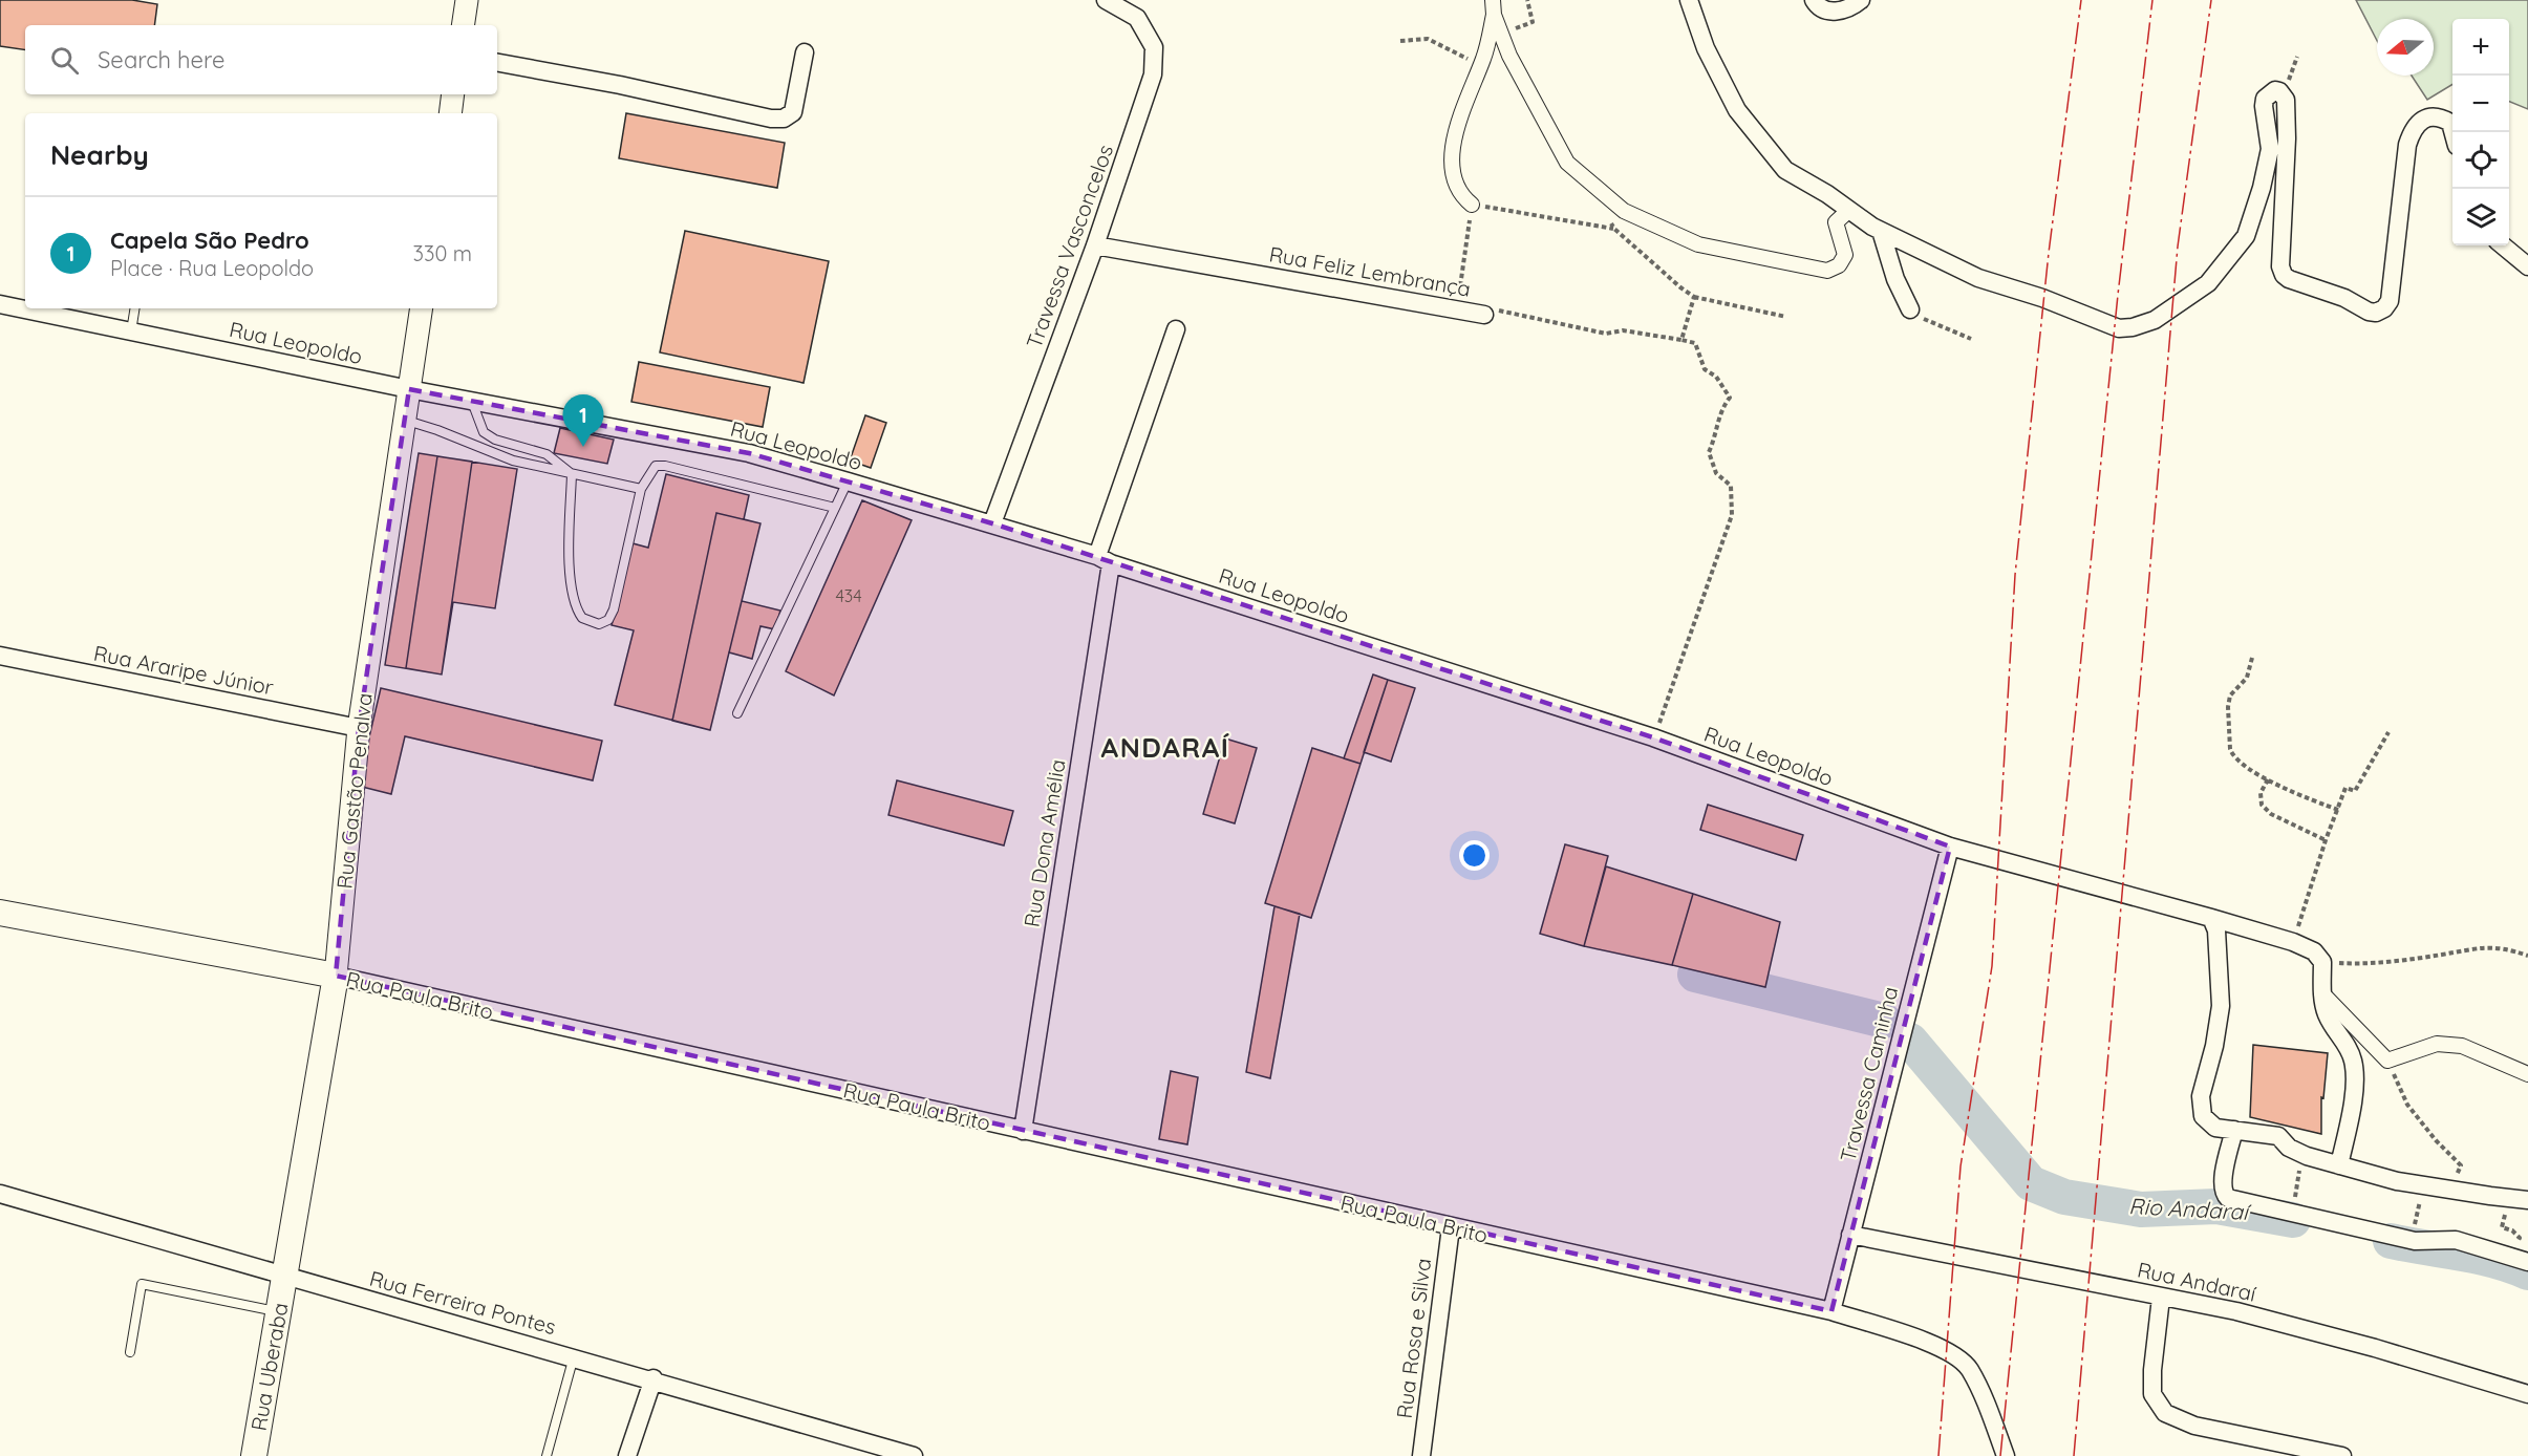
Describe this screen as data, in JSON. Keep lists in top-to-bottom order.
{
  "streets": {
    "main road": ["Rua Gastão Penalva", "Rua Paula Brito", "Rua Uberaba"],
    "street": [
      "Travessa Vasconcelos",
      "Rua Feliz Lembrança",
      "Rua Leopoldo",
      "Rua Araripe Júnior",
      "Rua Dona Amélia",
      "Travessa Caminha",
      "Rua Andaraí",
      "Rua Ferreira Pontes",
      "Rua Rosa e Silva"
    ]
  },
  "crossings": [
    ["Travessa Vasconcelos", "Rua Feliz Lembrança"],
    ["Travessa Vasconcelos", "Rua Leopoldo"],
    ["Rua Leopoldo", "Rua Gastão Penalva"],
    ["Rua Leopoldo", "Rua Dona Amélia"],
    ["Rua Leopoldo", "Travessa Caminha"],
    ["Rua Araripe Júnior", "Rua Gastão Penalva"],
    ["Rua Gastão Penalva", "Rua Paula Brito"],
    ["Rua Gastão Penalva", "Rua Ferreira Pontes"],
    ["Rua Gastão Penalva", "Rua Uberaba"],
    ["Rua Dona Amélia", "Rua Paula Brito"],
    ["Rua Paula Brito", "Travessa Caminha"],
    ["Rua Paula Brito", "Rua Rosa e Silva"],
    ["Travessa Caminha", "Rua Andaraí"],
    ["Rua Ferreira Pontes", "Rua Uberaba"]
  ],
  "districts": ["ANDARAÍ"],
  "water": ["Rio Andaraí"],
  "house_numbers": ["434"],
  "north": "left",
  "page": {
    "map_buttons": ["+", "−"],
    "search": "Search here",
    "heading": "Nearby",
    "list": [
      {
        "mark": "1",
        "name": "Capela São Pedro",
        "note": "Place · Rua Leopoldo",
        "value": "330 m"
      }
    ],
    "pins": "1"
  }
}
